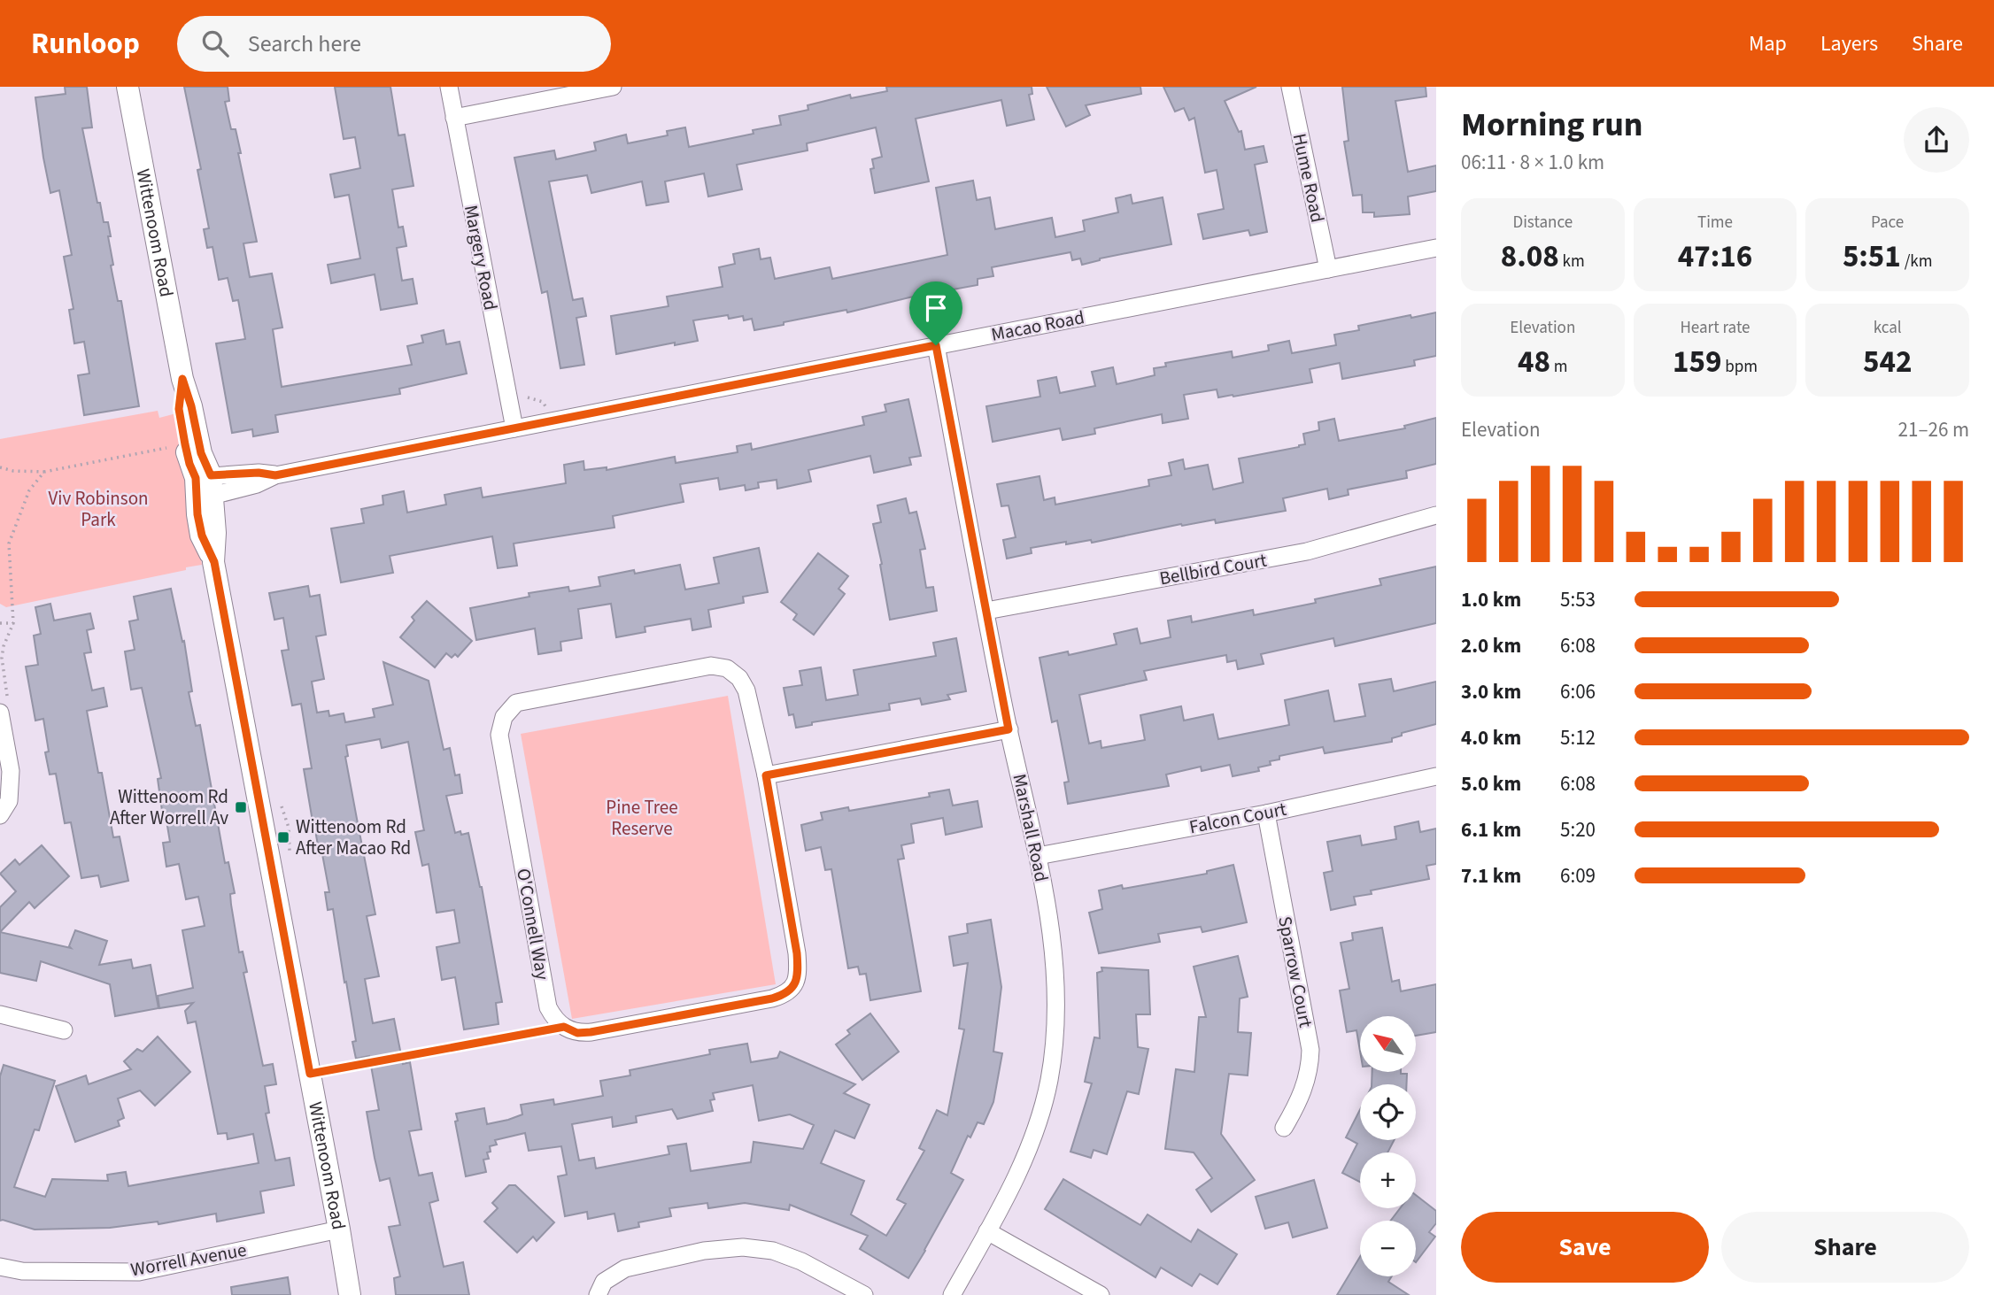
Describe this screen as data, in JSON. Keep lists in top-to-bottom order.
{
  "streets": {
    "street": [
      "Hume Road",
      "Wittenoom Road",
      "Margery Road",
      "Macao Road",
      "Bellbird Court",
      "Falcon Court",
      "Marshall Road",
      "O'Connell Way",
      "Sparrow Court",
      "Worrell Avenue"
    ]
  },
  "crossings": [
    ["Hume Road", "Macao Road"],
    ["Wittenoom Road", "Macao Road"],
    ["Wittenoom Road", "Worrell Avenue"],
    ["Margery Road", "Macao Road"],
    ["Macao Road", "Marshall Road"],
    ["Bellbird Court", "Marshall Road"],
    ["Falcon Court", "Marshall Road"],
    ["Falcon Court", "Sparrow Court"]
  ],
  "parks": ["Viv Robinson Park", "Pine Tree Reserve"],
  "places": {
    "transit": ["Wittenoom Rd After Worrell Av", "Wittenoom Rd After Macao Rd"]
  },
  "north": "top left",
  "page": {
    "header": "Runloop",
    "search": "Search here",
    "nav": ["Map", "Layers", "Share"],
    "heading": ["Morning run", "06:11 · 8 × 1.0 km"],
    "stats": [
      ["Distance", "8.08 km"],
      ["Time", "47:16"],
      ["Pace", "5:51 /km"],
      ["Elevation", "48 m"],
      ["Heart rate", "159 bpm"],
      ["kcal", "542"]
    ],
    "chart": ["Elevation", "21–26 m"],
    "list": [
      {
        "name": "1.0 km",
        "note": "5:53"
      },
      {
        "name": "2.0 km",
        "note": "6:08"
      },
      {
        "name": "3.0 km",
        "note": "6:06"
      },
      {
        "name": "4.0 km",
        "note": "5:12"
      },
      {
        "name": "5.0 km",
        "note": "6:08"
      },
      {
        "name": "6.1 km",
        "note": "5:20"
      },
      {
        "name": "7.1 km",
        "note": "6:09"
      }
    ],
    "map_buttons": ["+", "−"],
    "buttons": ["Save", "Share"]
  }
}
